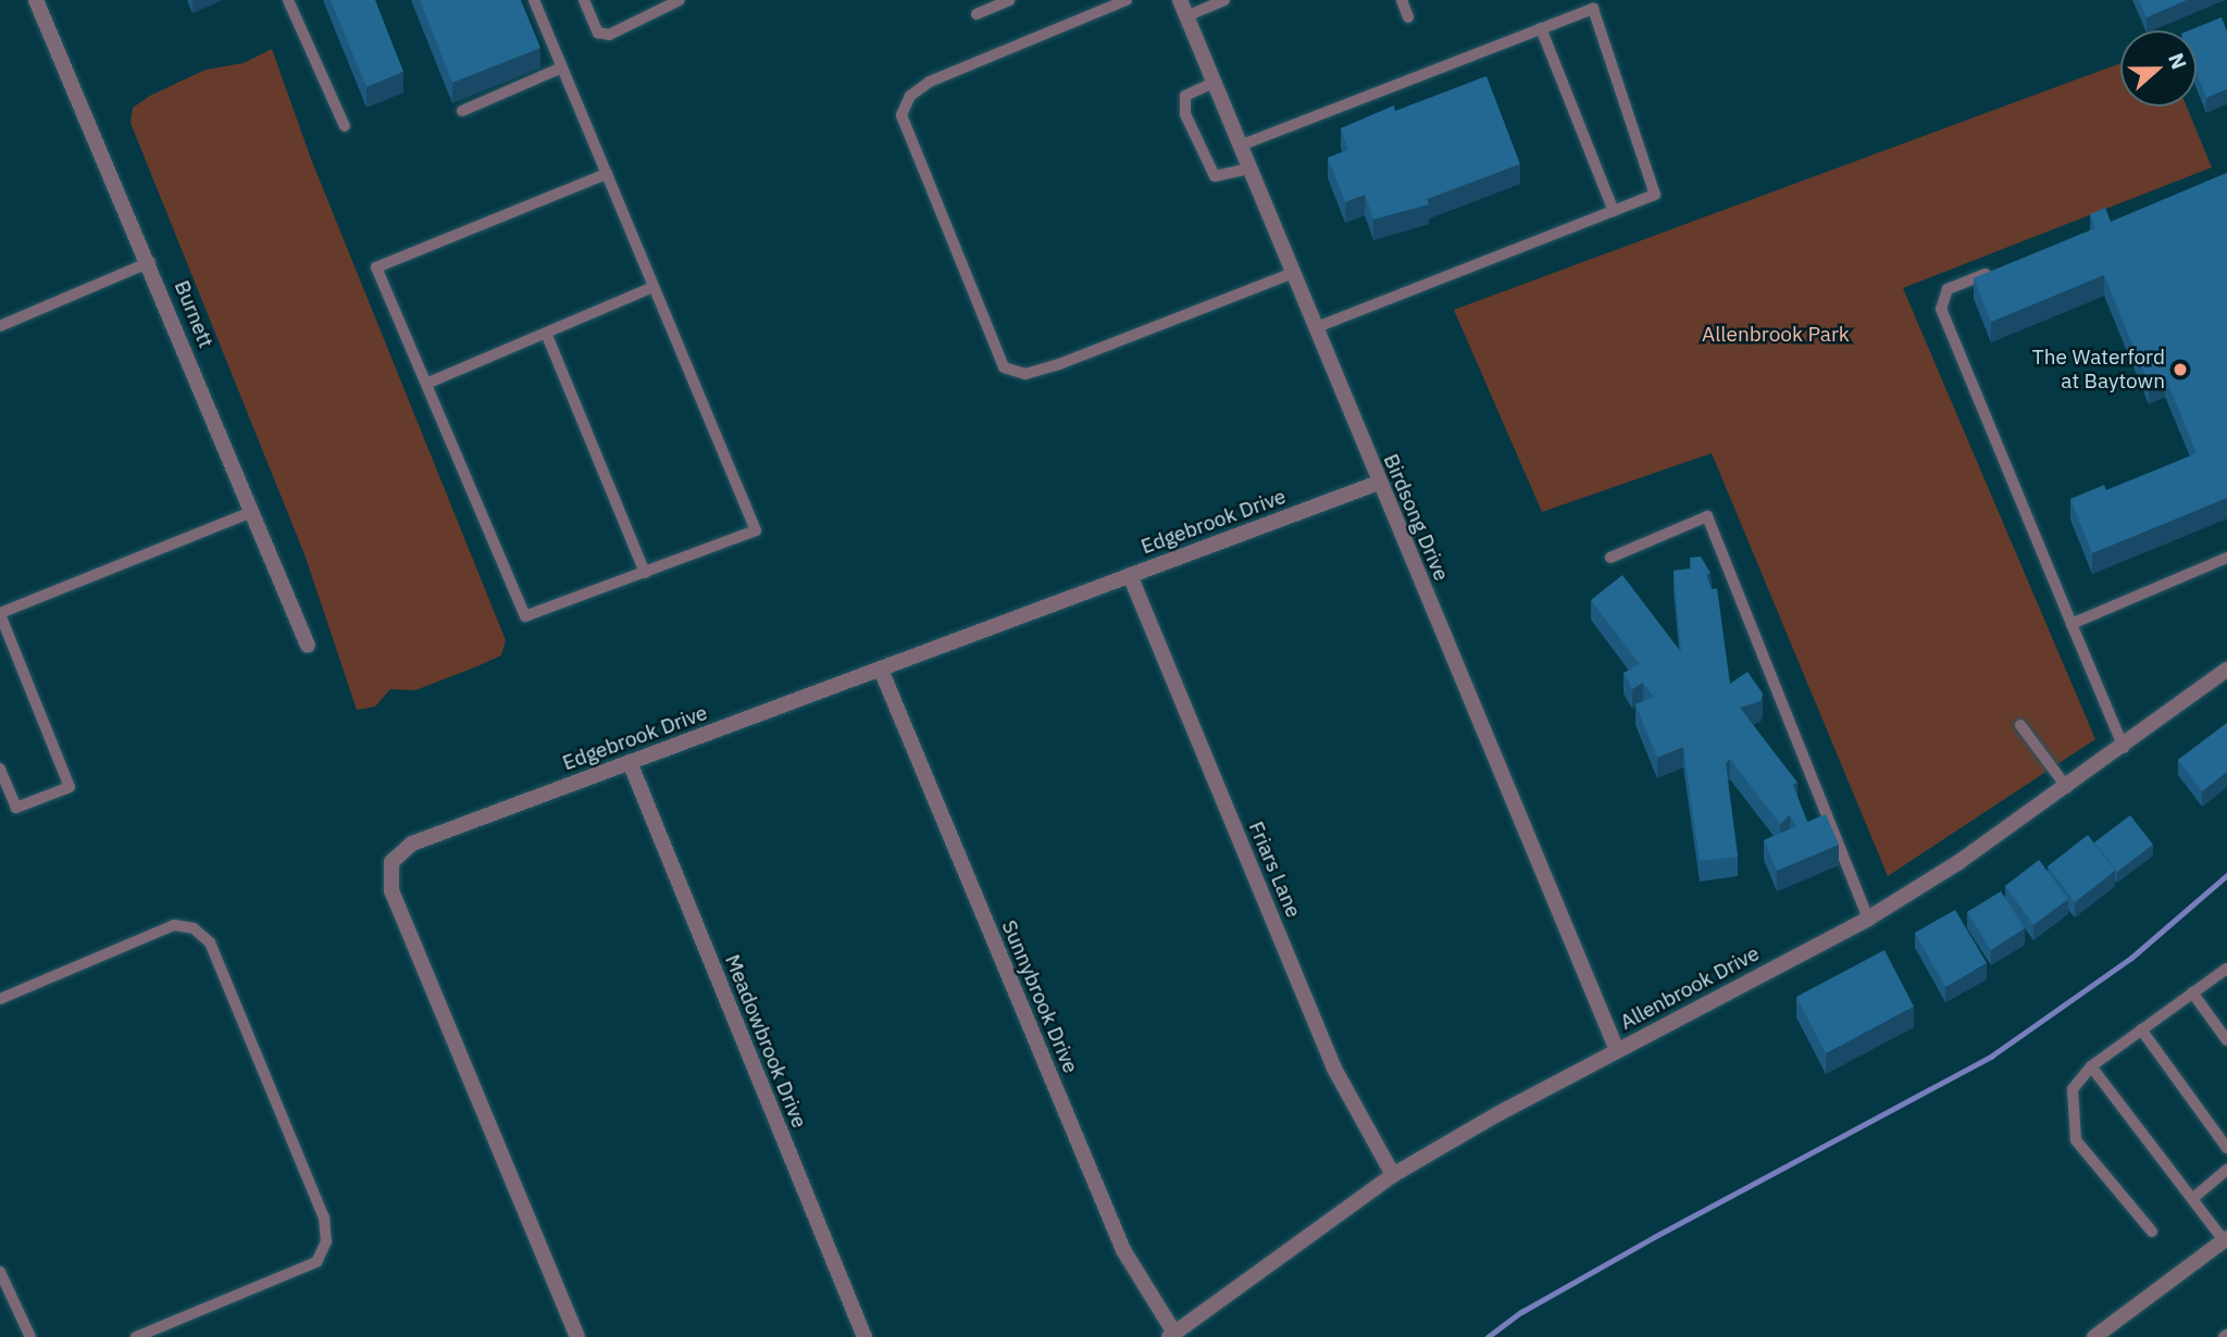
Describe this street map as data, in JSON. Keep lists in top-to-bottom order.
{
  "streets": {
    "street": [
      "Burnett",
      "Birdsong Drive",
      "Edgebrook Drive",
      "Friars Lane",
      "Allenbrook Drive",
      "Sunnybrook Drive",
      "Meadowbrook Drive"
    ]
  },
  "crossings": [
    ["Birdsong Drive", "Edgebrook Drive"],
    ["Birdsong Drive", "Allenbrook Drive"],
    ["Edgebrook Drive", "Friars Lane"],
    ["Edgebrook Drive", "Sunnybrook Drive"],
    ["Edgebrook Drive", "Meadowbrook Drive"],
    ["Friars Lane", "Allenbrook Drive"],
    ["Allenbrook Drive", "Sunnybrook Drive"]
  ],
  "parks": ["Allenbrook Park"],
  "places": ["The Waterford at Baytown"],
  "north": "right"
}
